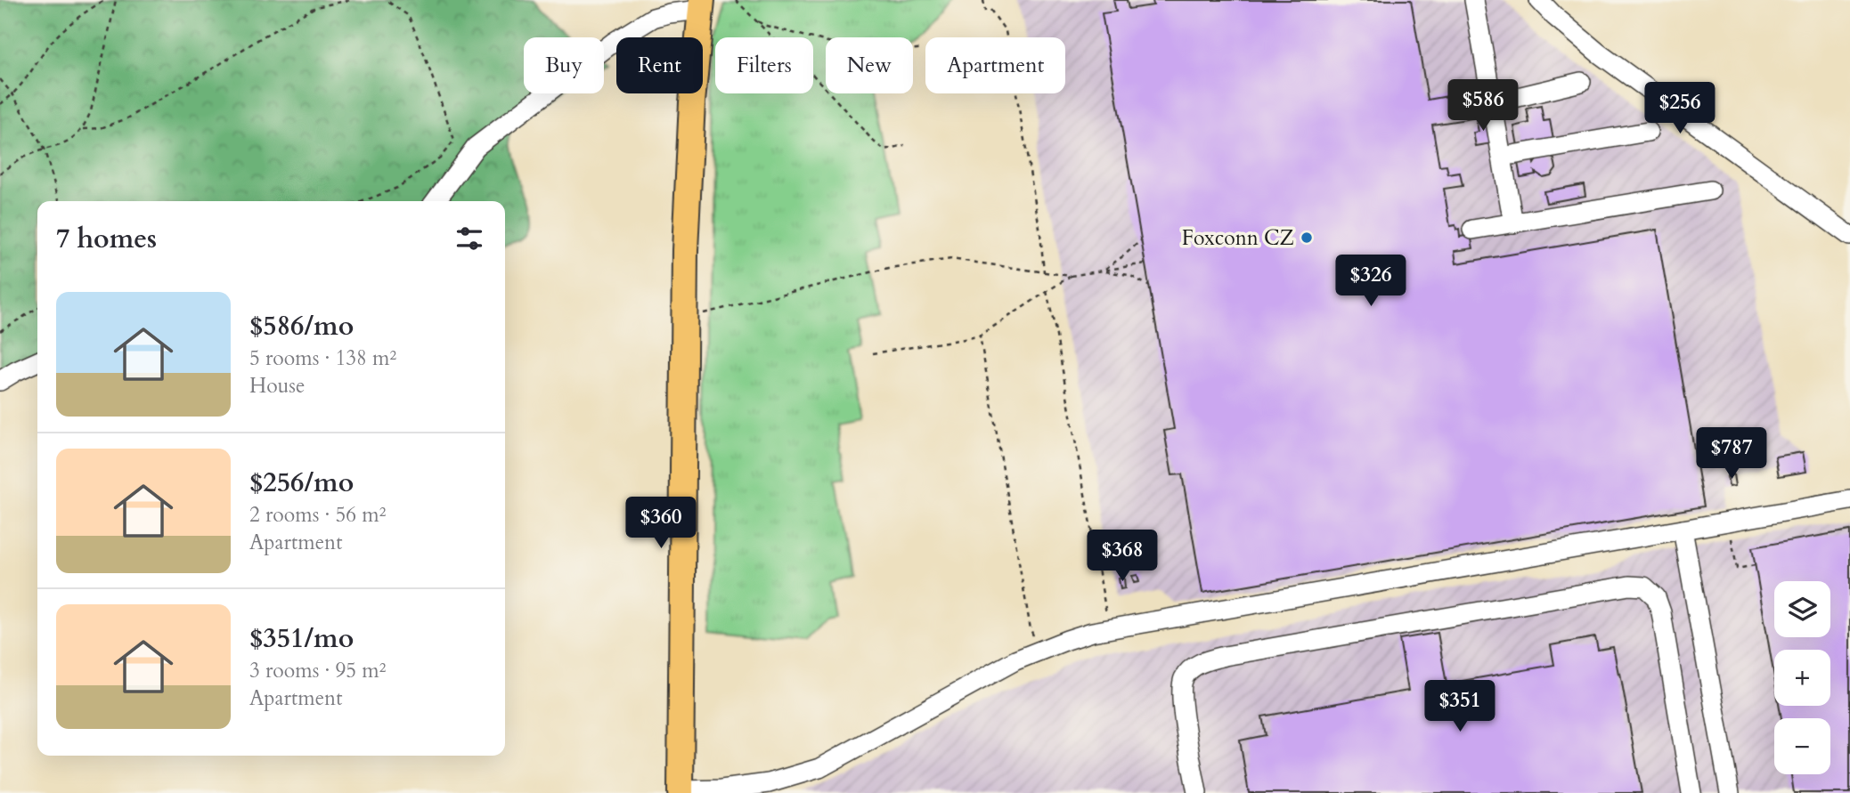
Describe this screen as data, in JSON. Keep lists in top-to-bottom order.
{
  "places": ["Foxconn CZ"],
  "page": {
    "chip": [
      "Buy",
      "Rent",
      "Filters",
      "New",
      "Apartment"
    ],
    "price": [
      "$586",
      "$256",
      "$326",
      "$787",
      "$360",
      "$368",
      "$351"
    ],
    "heading": "7 homes",
    "list": [
      {
        "name": "$586/mo",
        "note": "5 rooms · 138 m² · House"
      },
      {
        "name": "$256/mo",
        "note": "2 rooms · 56 m² · Apartment"
      },
      {
        "name": "$351/mo",
        "note": "3 rooms · 95 m² · Apartment"
      }
    ],
    "map_buttons": ["+", "−"]
  }
}
